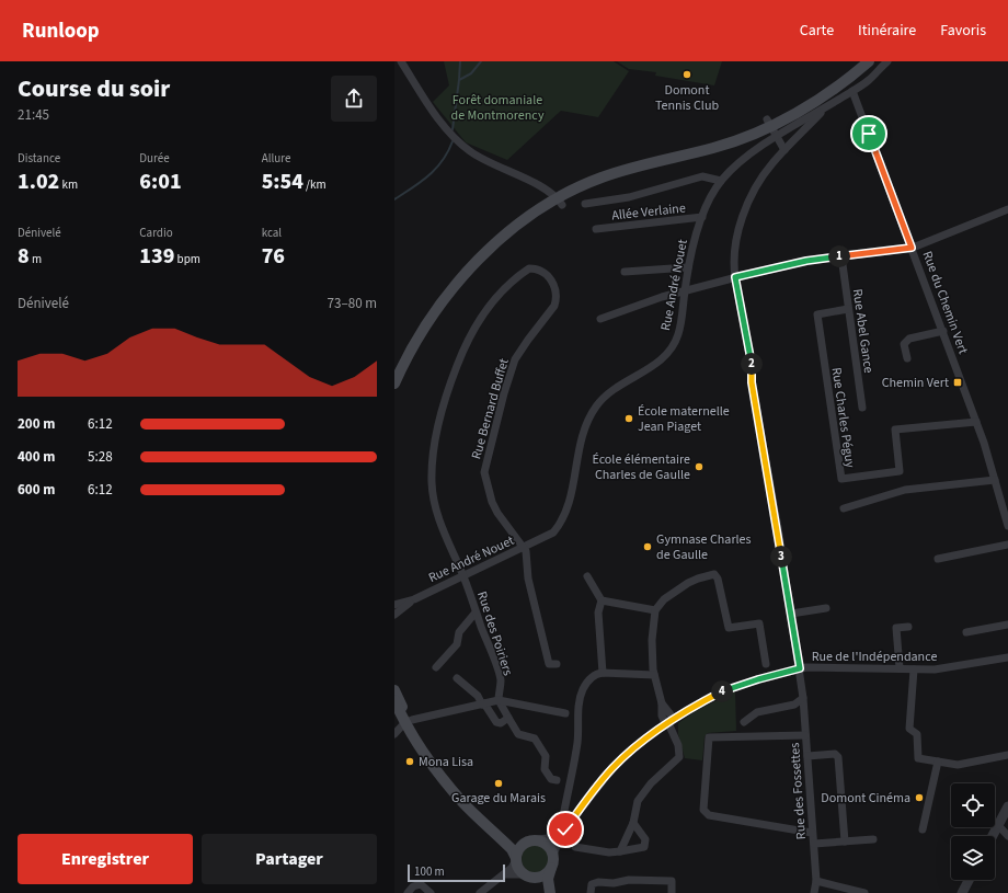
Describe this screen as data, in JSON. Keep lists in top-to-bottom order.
{
  "streets": {
    "street": [
      "Allée Verlaine",
      "Rue André Nouet",
      "Rue du Chemin Vert",
      "Rue Abel Gance",
      "Rue Bernard Buffet",
      "Rue Charles Péguy",
      "Rue des Poiriers",
      "Rue de l'Indépendance",
      "Rue des Fossettes"
    ]
  },
  "crossings": [
    ["Allée Verlaine", "Rue André Nouet"],
    ["Rue André Nouet", "Rue du Chemin Vert"],
    ["Rue André Nouet", "Rue Bernard Buffet"],
    ["Rue André Nouet", "Rue des Poiriers"],
    ["Rue André Nouet", "Rue des Fossettes"],
    ["Rue du Chemin Vert", "Rue Charles Péguy"],
    ["Rue Abel Gance", "Rue Charles Péguy"],
    ["Rue Bernard Buffet", "Rue des Poiriers"],
    ["Rue de l'Indépendance", "Rue des Fossettes"]
  ],
  "parks": ["Forêt domaniale de Montmorency"],
  "places": {
    "other": [
      "Domont Tennis Club",
      "École maternelle Jean Piaget",
      "École élémentaire Charles de Gaulle",
      "Gymnase Charles de Gaulle",
      "Mona Lisa",
      "Garage du Marais",
      "Domont Cinéma"
    ],
    "transit": ["Chemin Vert"]
  },
  "scale_bar": "100 m",
  "page": {
    "header": "Runloop",
    "nav": ["Carte", "Itinéraire", "Favoris"],
    "heading": ["Course du soir", "21:45"],
    "stats": [
      ["Distance", "1.02 km"],
      ["Durée", "6:01"],
      ["Allure", "5:54 /km"],
      ["Dénivelé", "8 m"],
      ["Cardio", "139 bpm"],
      ["kcal", "76"]
    ],
    "pins": [
      "1",
      "2",
      "3",
      "4"
    ],
    "chart": ["Dénivelé", "73–80 m"],
    "list": [
      {
        "name": "200 m",
        "note": "6:12"
      },
      {
        "name": "400 m",
        "note": "5:28"
      },
      {
        "name": "600 m",
        "note": "6:12"
      }
    ],
    "buttons": ["Enregistrer", "Partager"],
    "scale": "100 m"
  }
}
